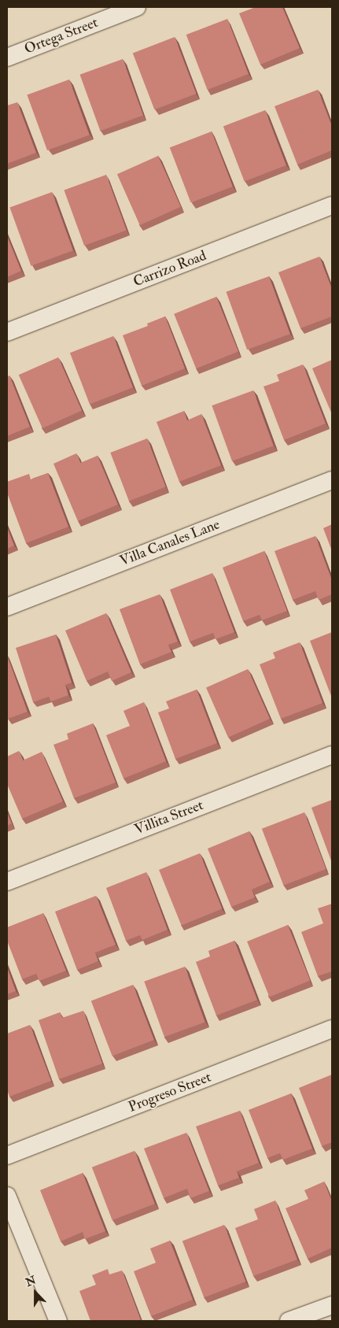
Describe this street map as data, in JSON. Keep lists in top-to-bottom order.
{
  "streets": {
    "street": [
      "Ortega Street",
      "Carrizo Road",
      "Villa Canales Lane",
      "Villita Street",
      "Progreso Street"
    ]
  },
  "north": "top"
}
